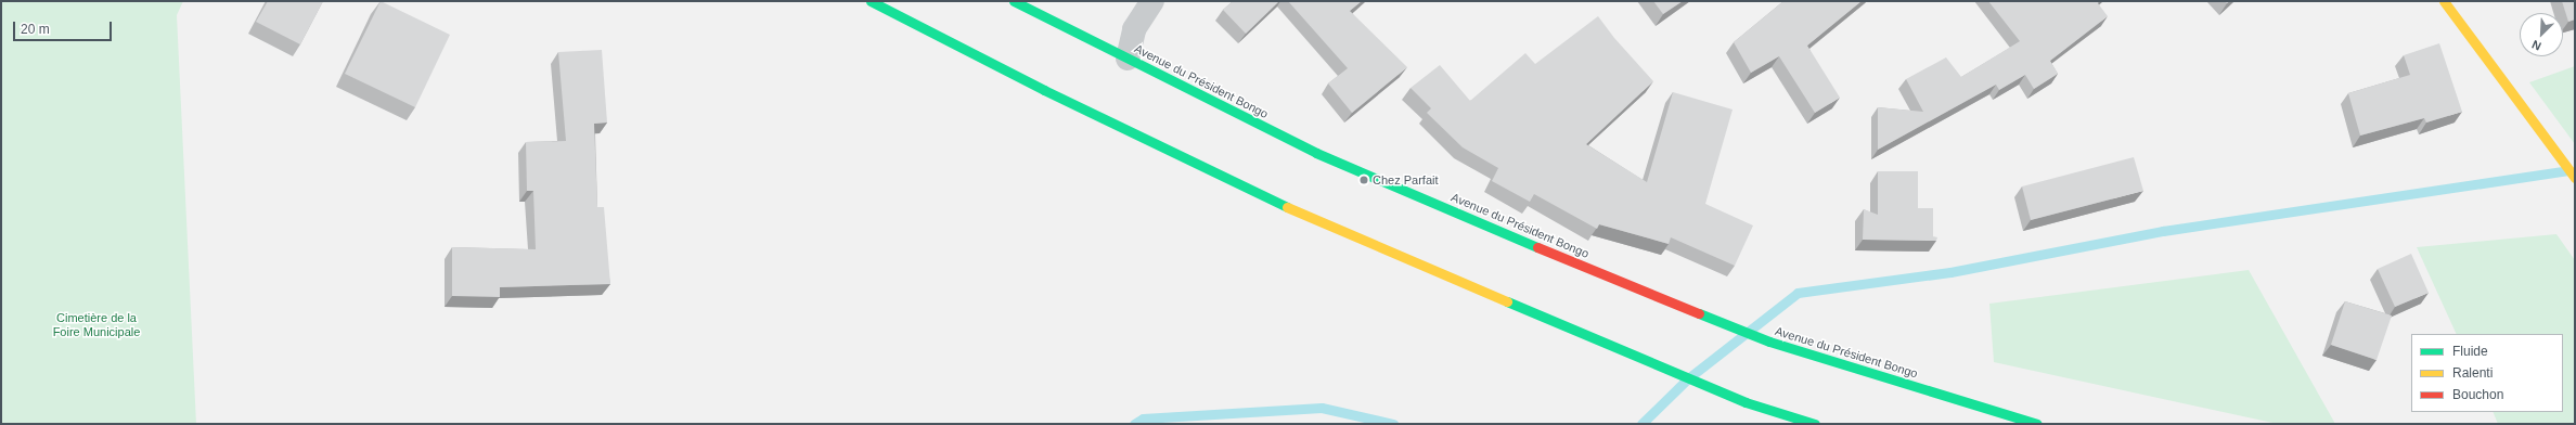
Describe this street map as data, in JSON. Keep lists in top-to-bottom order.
{
  "streets": {
    "street": ["Avenue du Président Bongo"]
  },
  "parks": ["Cimetière de la Foire Municipale"],
  "places": ["Chez Parfait"],
  "legend": ["Fluide", "Ralenti", "Bouchon"],
  "scale_bar": "20 m",
  "north": "bottom left"
}
